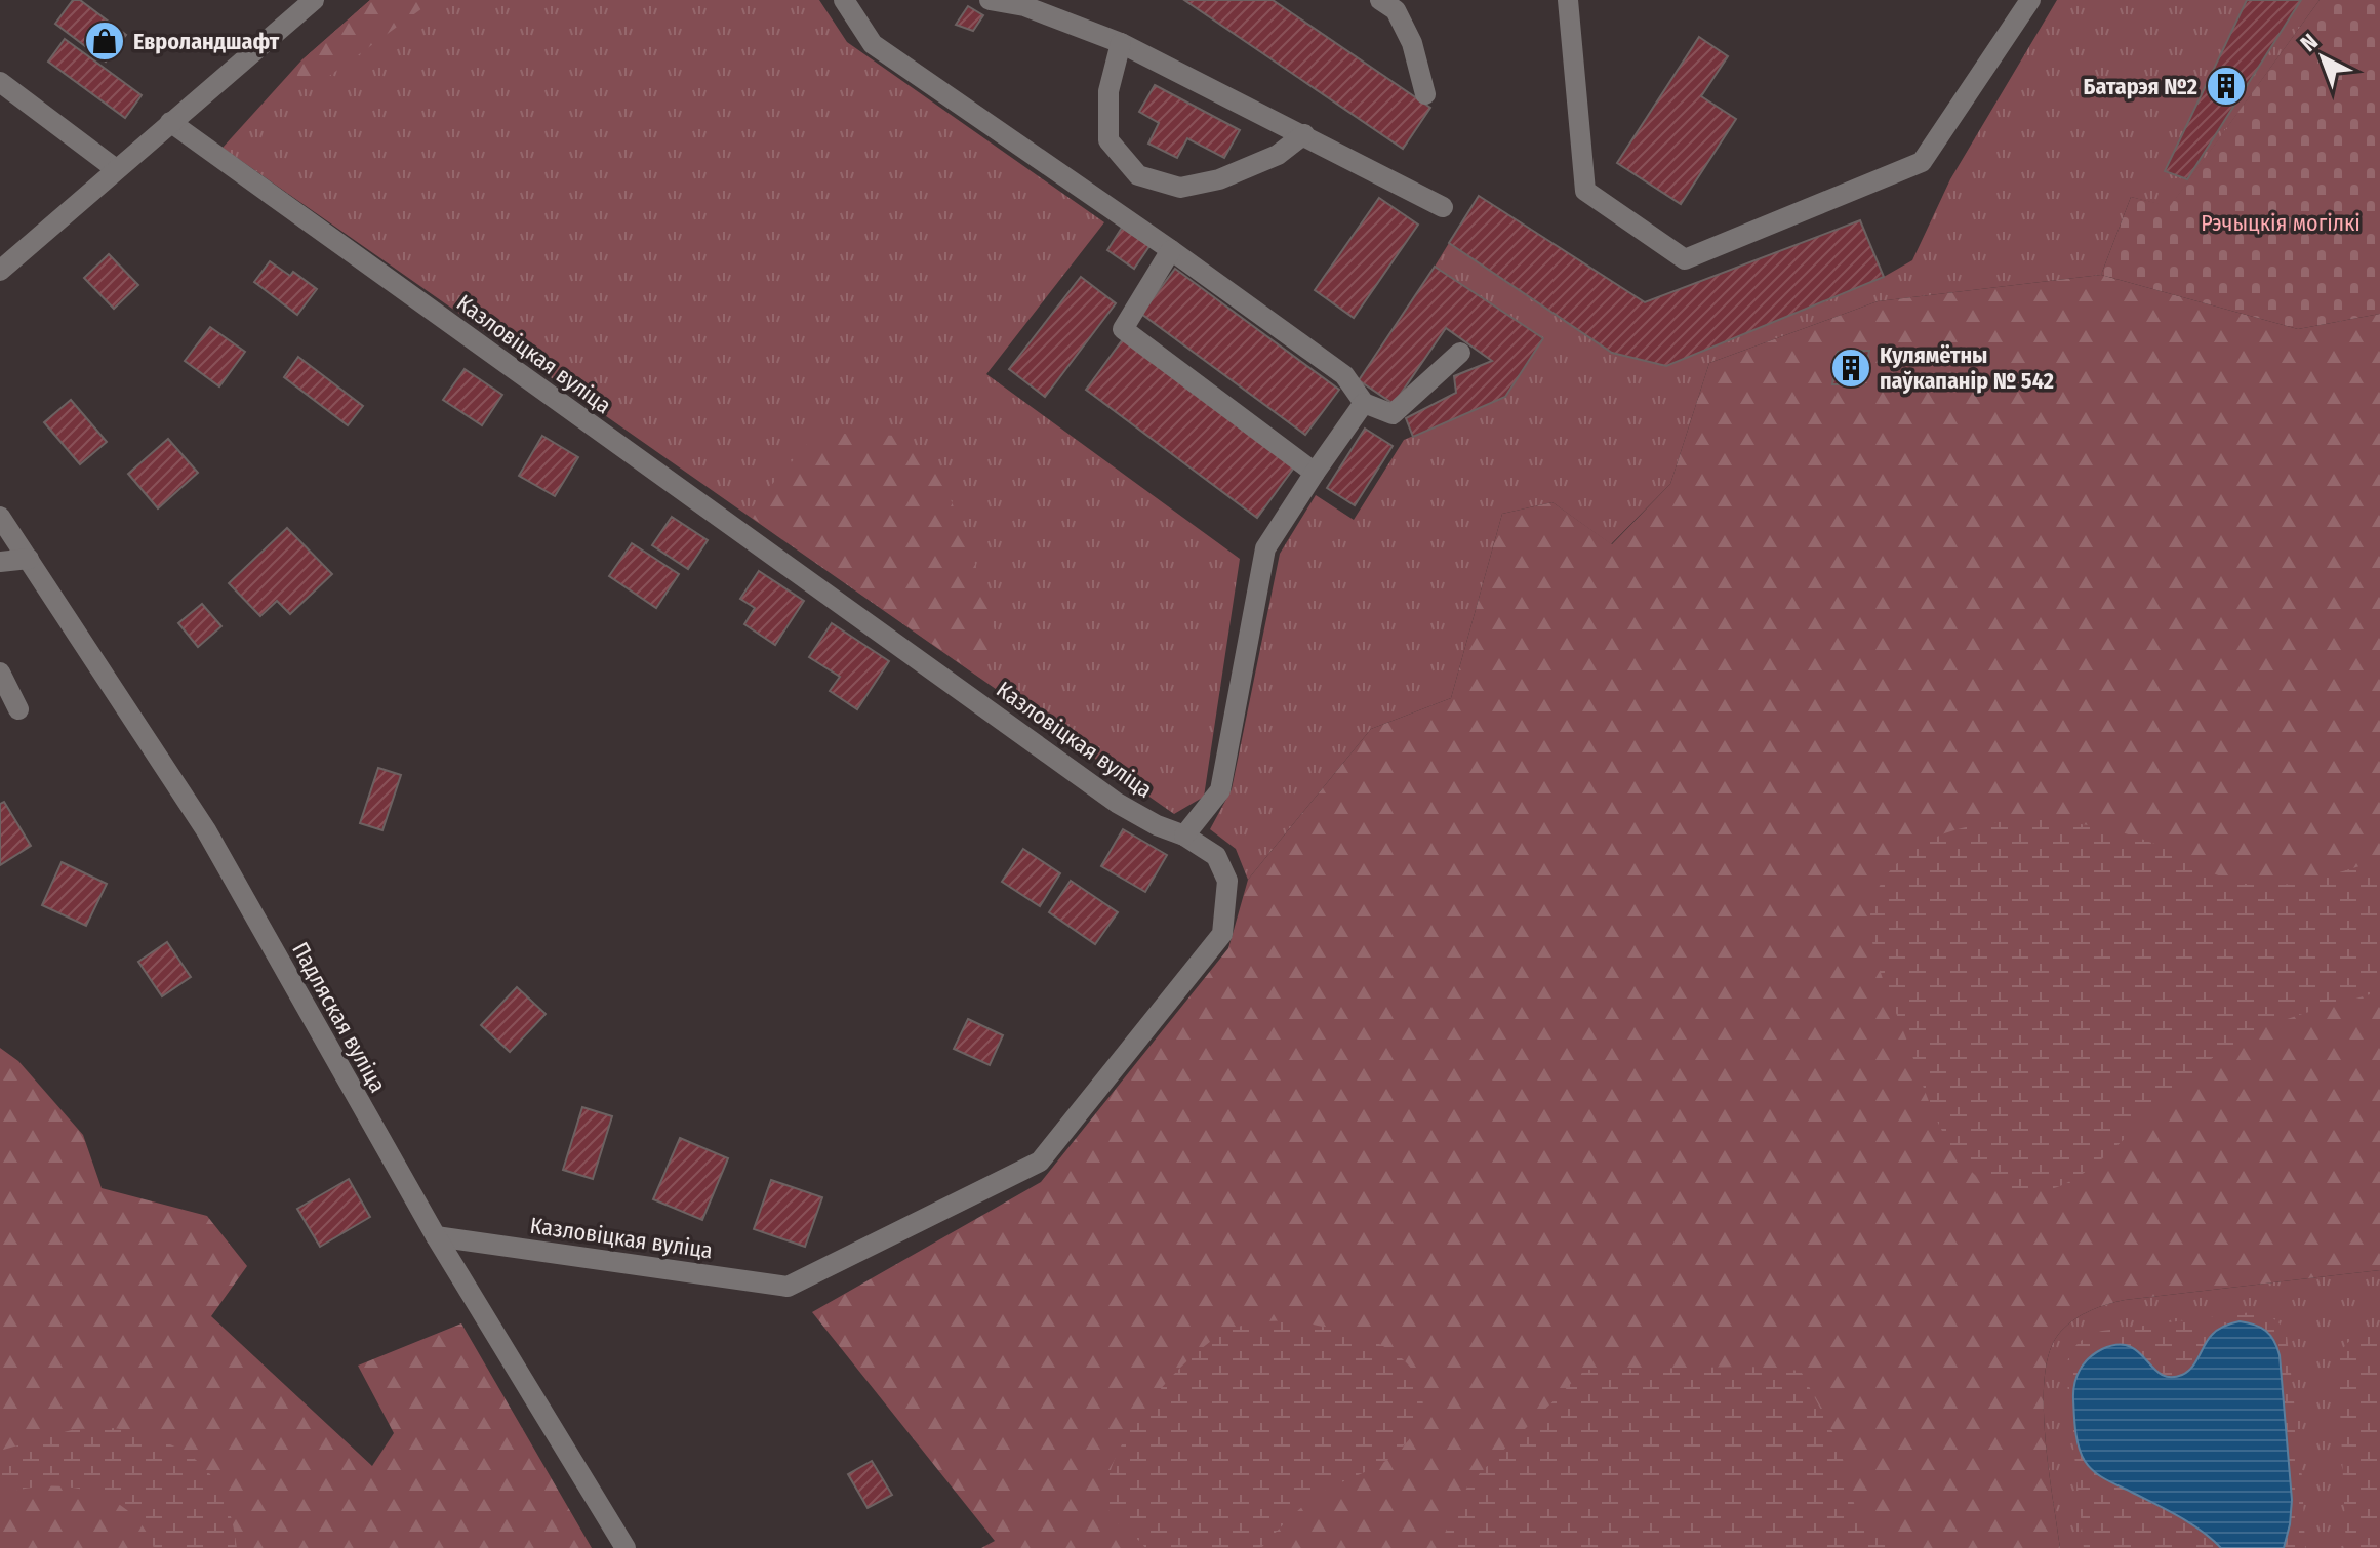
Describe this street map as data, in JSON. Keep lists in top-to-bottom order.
{
  "streets": {
    "street": ["Казловіцкая вуліца", "Падляская вуліца"]
  },
  "crossings": [
    ["Казловіцкая вуліца", "Падляская вуліца"]
  ],
  "parks": ["Рэчыцкія могілкі"],
  "places": {
    "shop": ["Евроландшафт"],
    "building": ["Батарэя №2", "Кулямётны паўкапанір № 542"]
  },
  "north": "top left"
}
